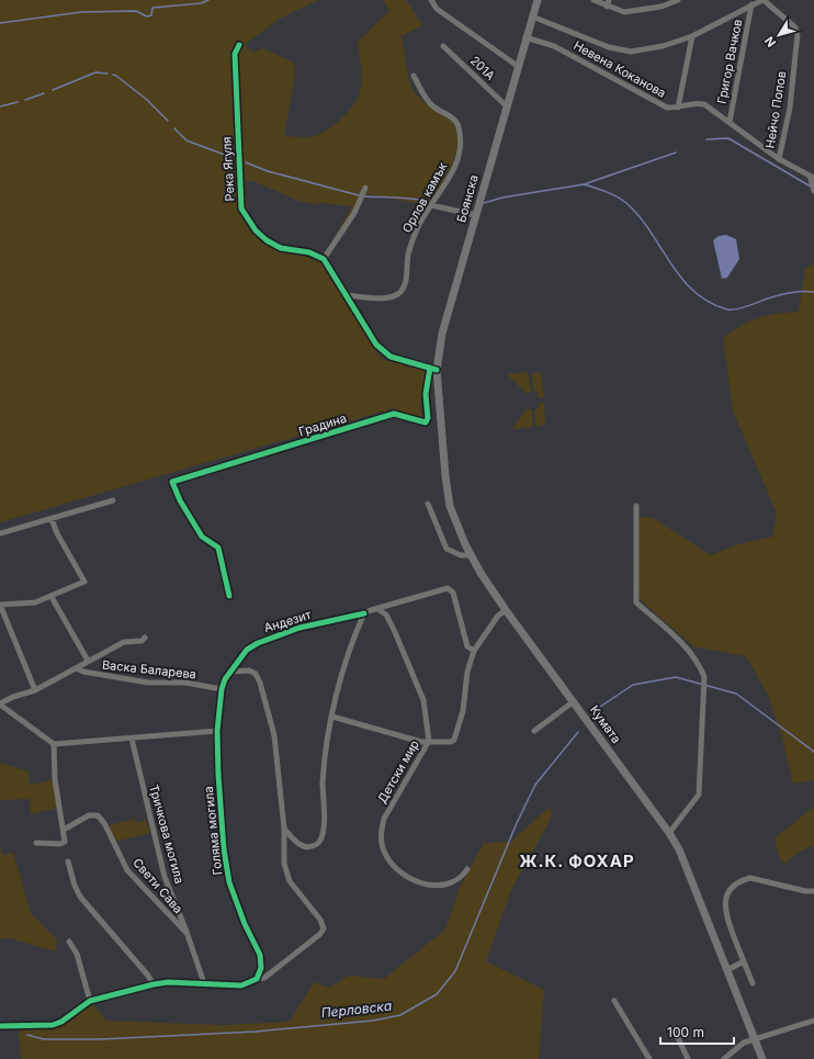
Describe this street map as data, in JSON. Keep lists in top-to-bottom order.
{
  "streets": {
    "main road": ["Боянска", "Кумата"],
    "street": [
      "Григор Вачков",
      "201А",
      "Невена Коканова",
      "Нейчо Попов",
      "Река Ягуля",
      "Орлов камък",
      "Градина",
      "Андезит",
      "Васка Баларева",
      "Детски мир",
      "Голяма могила",
      "Тричкова могила",
      "Свети Сава"
    ]
  },
  "crossings": [
    ["Григор Вачков", "Невена Коканова"],
    ["201А", "Боянска"],
    ["Невена Коканова", "Нейчо Попов"],
    ["Невена Коканова", "Боянска"],
    ["Боянска", "Градина"],
    ["Боянска", "Кумата"],
    ["Андезит", "Голяма могила"],
    ["Васка Баларева", "Голяма могила"],
    ["Кумата", "Детски мир"],
    ["Тричкова могила", "Свети Сава"]
  ],
  "districts": ["Ж.К. ФОХАР"],
  "water": ["Перловска"],
  "scale_bar": "100 m",
  "north": "bottom left"
}
